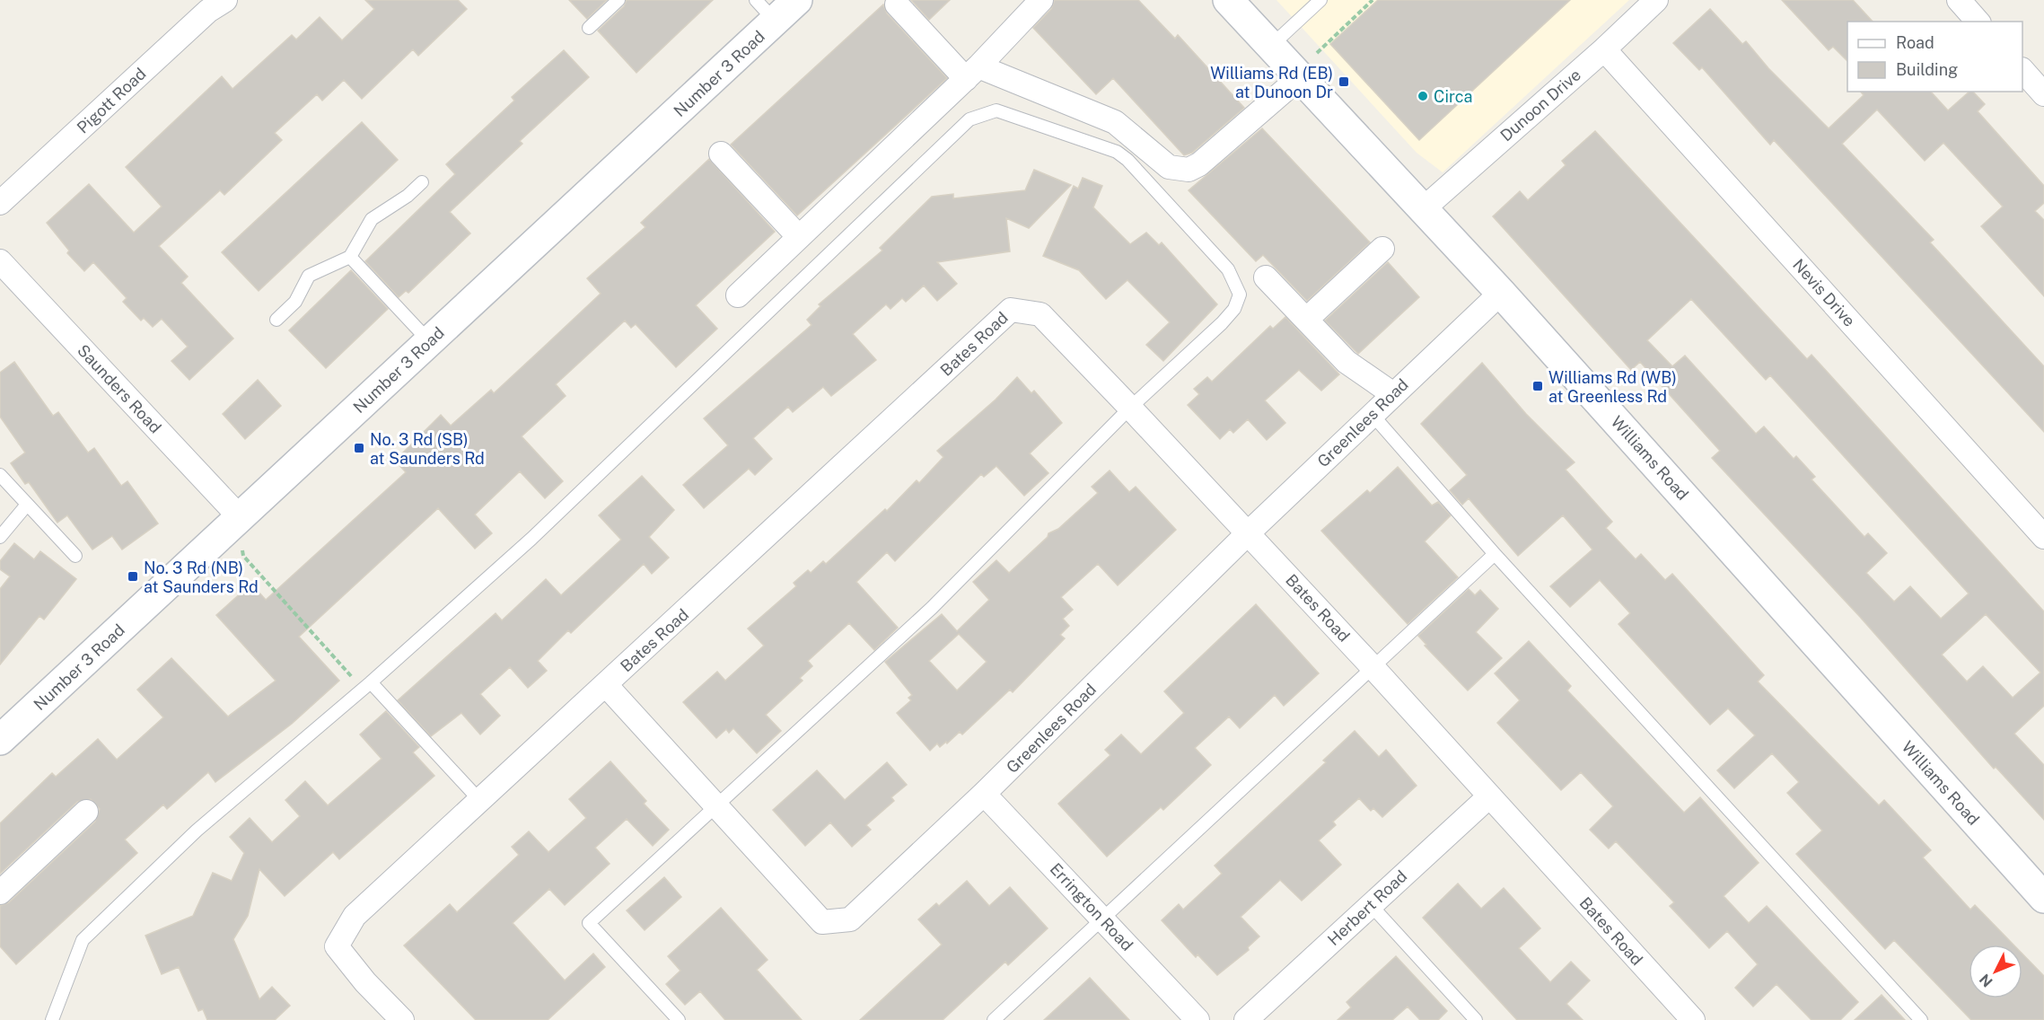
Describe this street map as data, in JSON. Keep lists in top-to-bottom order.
{
  "streets": {
    "street": [
      "Number 3 Road",
      "Pigott Road",
      "Dunoon Drive",
      "Nevis Drive",
      "Bates Road",
      "Saunders Road",
      "Greenlees Road",
      "Williams Road",
      "Errington Road",
      "Herbert Road"
    ]
  },
  "crossings": [
    ["Number 3 Road", "Saunders Road"],
    ["Dunoon Drive", "Nevis Drive"],
    ["Dunoon Drive", "Williams Road"],
    ["Bates Road", "Greenlees Road"],
    ["Bates Road", "Herbert Road"],
    ["Greenlees Road", "Williams Road"],
    ["Greenlees Road", "Errington Road"]
  ],
  "places": {
    "transit": [
      "Williams Rd (EB) at Dunoon Dr",
      "Williams Rd (WB) at Greenless Rd",
      "No. 3 Rd (SB) at Saunders Rd",
      "No. 3 Rd (NB) at Saunders Rd"
    ],
    "other": ["Circa"]
  },
  "legend": ["Road", "Building"],
  "north": "bottom left"
}
